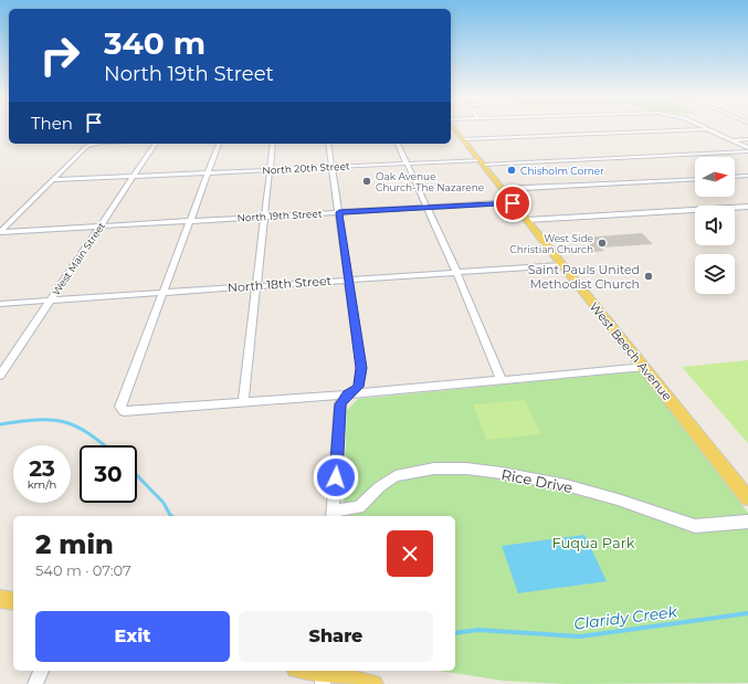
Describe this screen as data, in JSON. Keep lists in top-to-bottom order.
{
  "streets": {
    "main road": ["West Beech Avenue"],
    "street": [
      "North 20th Street",
      "North 19th Street",
      "West Main Street",
      "North 18th Street",
      "Rice Drive"
    ]
  },
  "crossings": [
    ["North 20th Street", "West Main Street"],
    ["North 20th Street", "West Beech Avenue"],
    ["North 19th Street", "West Main Street"],
    ["North 19th Street", "West Beech Avenue"],
    ["West Main Street", "North 18th Street"],
    ["North 18th Street", "West Beech Avenue"]
  ],
  "water": ["Claridy Creek"],
  "parks": ["Fuqua Park"],
  "places": [
    "Chisholm Corner",
    "Oak Avenue Church-The Nazarene",
    "West Side Christian Church",
    "Saint Pauls United Methodist Church"
  ],
  "north": "right",
  "page": {
    "turn": ["340 m", "North 19th Street"],
    "then": "Then",
    "speed": "23 km/h",
    "limit": "30",
    "heading": ["2 min", "540 m · 07:07"],
    "buttons": ["Exit", "Share"]
  }
}
